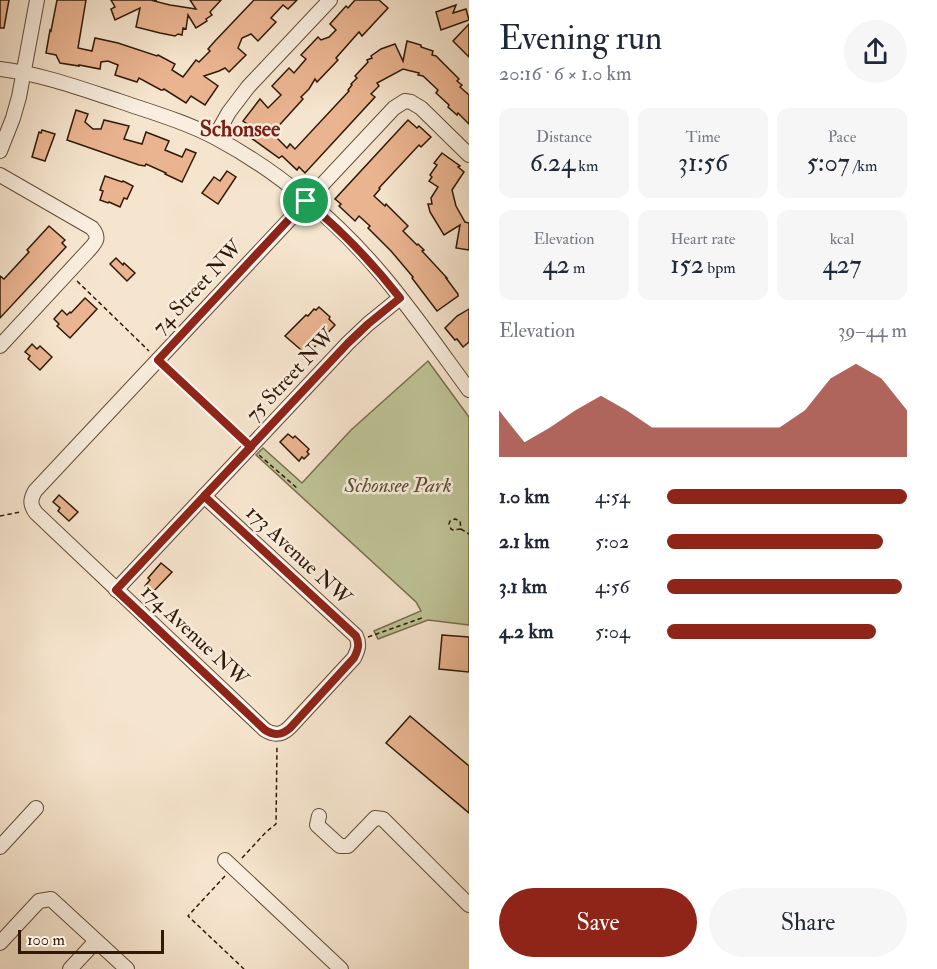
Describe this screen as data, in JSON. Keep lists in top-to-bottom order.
{
  "streets": {
    "street": [
      "74 Street NW",
      "75 Street NW",
      "173 Avenue NW",
      "174 Avenue NW"
    ]
  },
  "crossings": [
    ["74 Street NW", "174 Avenue NW"],
    ["75 Street NW", "173 Avenue NW"],
    ["75 Street NW", "174 Avenue NW"]
  ],
  "districts": ["Schonsee"],
  "parks": ["Schonsee Park"],
  "scale_bar": "100 m",
  "page": {
    "heading": ["Evening run", "20:16 · 6 × 1.0 km"],
    "stats": [
      ["Distance", "6.24 km"],
      ["Time", "31:56"],
      ["Pace", "5:07 /km"],
      ["Elevation", "42 m"],
      ["Heart rate", "152 bpm"],
      ["kcal", "427"]
    ],
    "chart": ["Elevation", "39–44 m"],
    "list": [
      {
        "name": "1.0 km",
        "note": "4:54"
      },
      {
        "name": "2.1 km",
        "note": "5:02"
      },
      {
        "name": "3.1 km",
        "note": "4:56"
      },
      {
        "name": "4.2 km",
        "note": "5:04"
      }
    ],
    "buttons": ["Save", "Share"],
    "scale": "100 m"
  }
}
